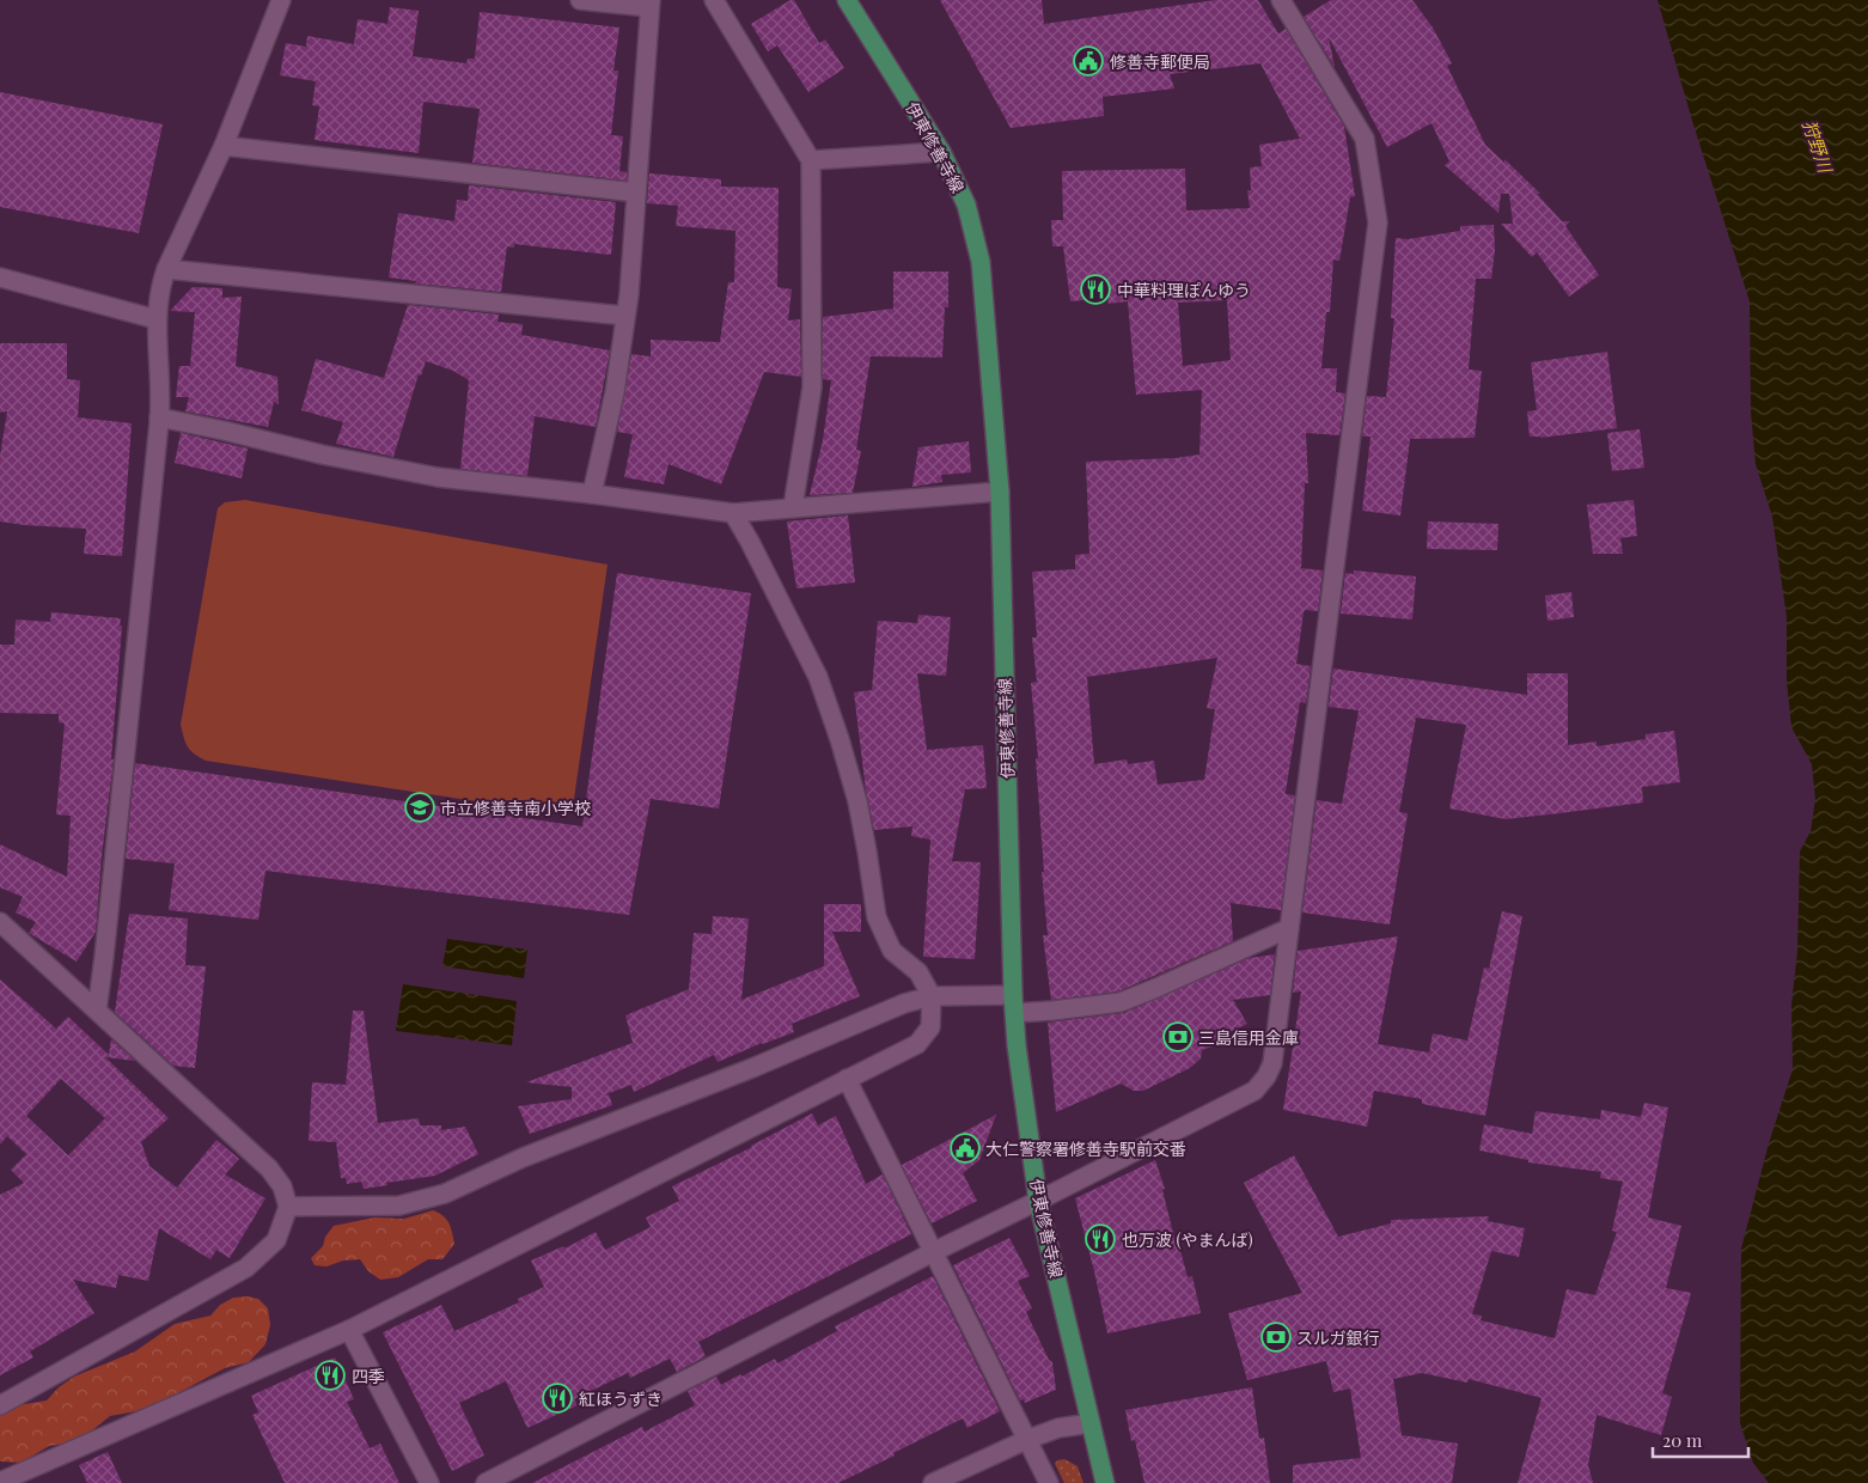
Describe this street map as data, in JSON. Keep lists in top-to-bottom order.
{
  "streets": {
    "main road": ["伊東修善寺線"]
  },
  "water": ["狩野川"],
  "places": {
    "public building": ["修善寺郵便局", "大仁警察署修善寺駅前交番"],
    "restaurant": [
      "中華料理ぽんゆう",
      "也万波 (やまんば)",
      "四季",
      "紅ほうずき"
    ],
    "school or university": ["市立修善寺南小学校"],
    "bank": ["三島信用金庫", "スルガ銀行"]
  },
  "scale_bar": "20 m"
}
